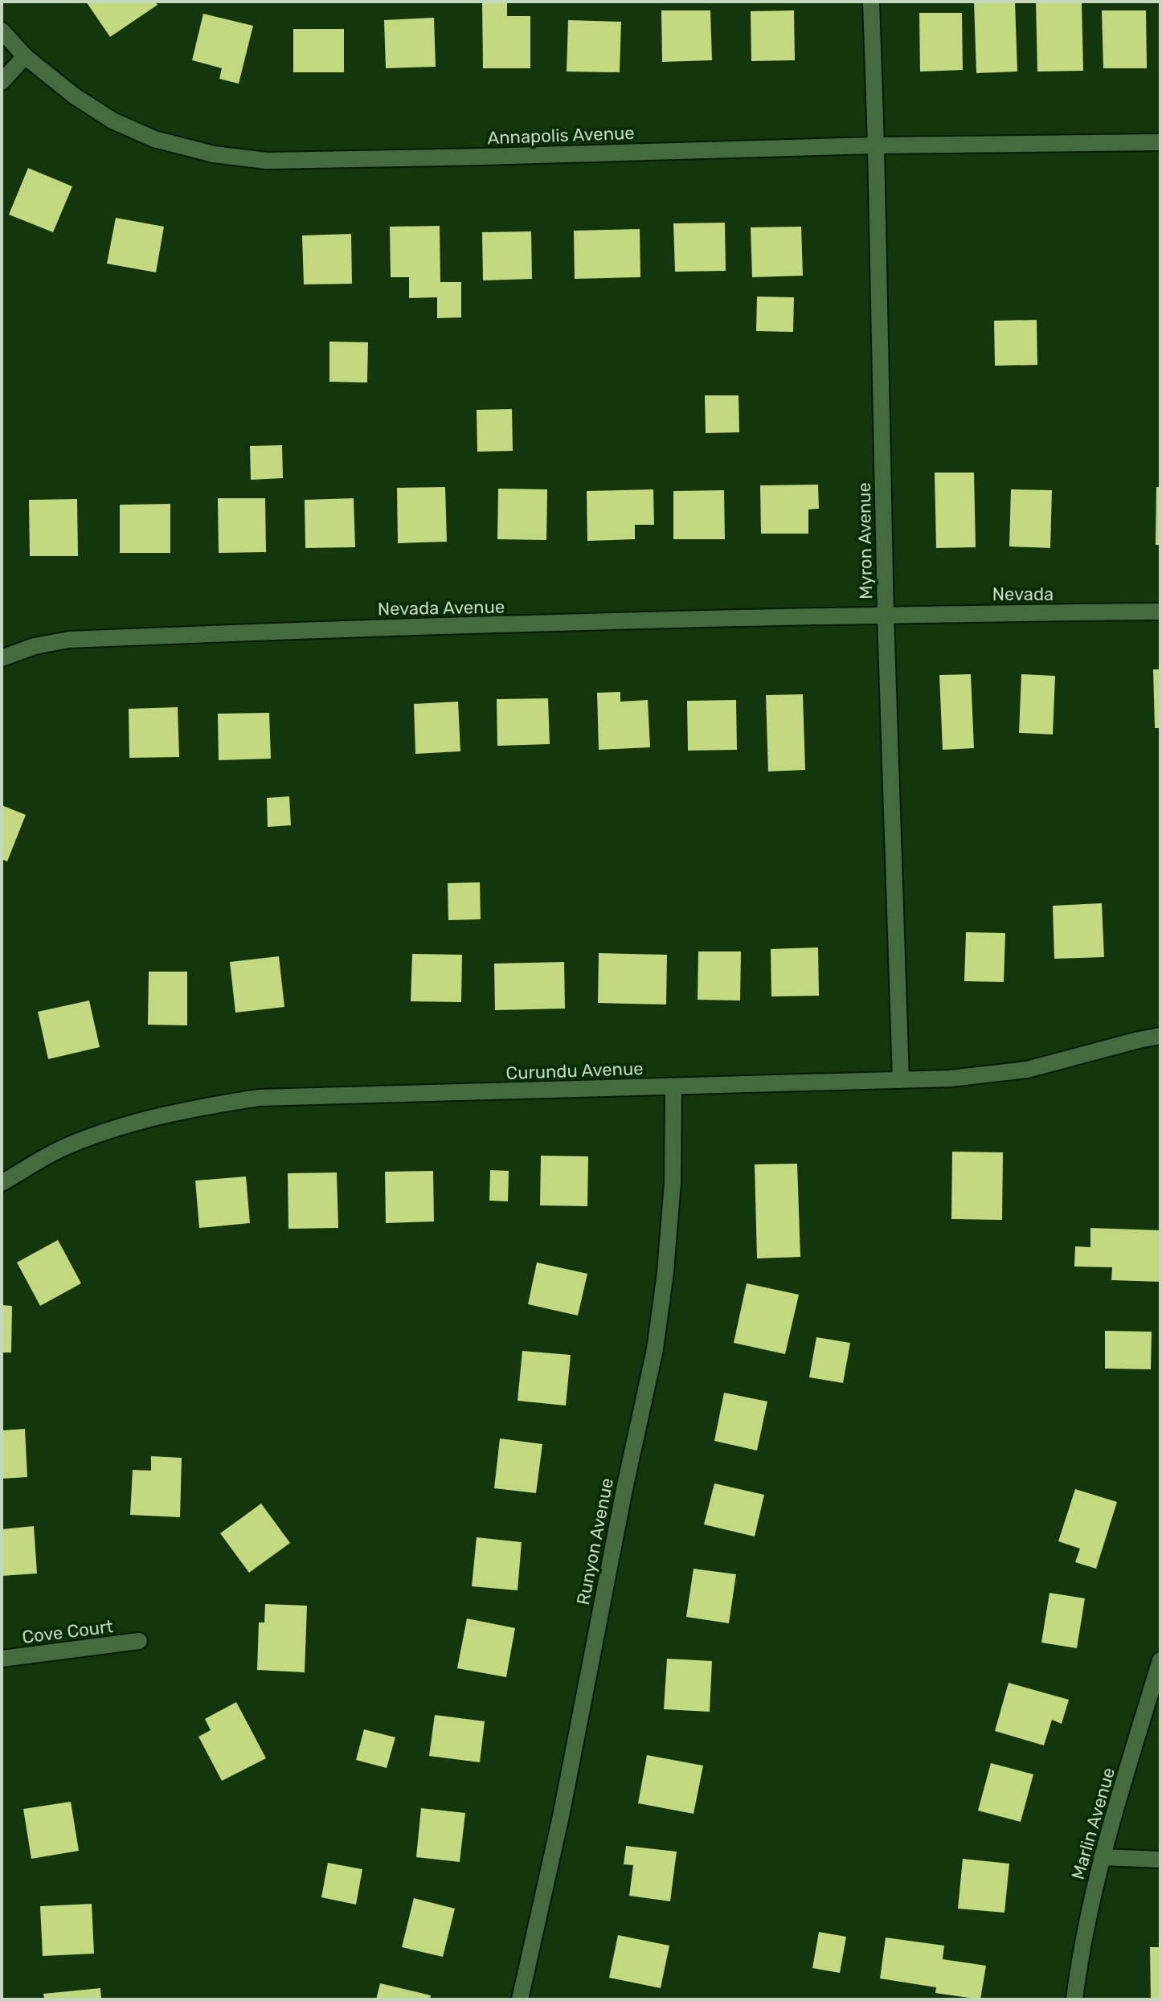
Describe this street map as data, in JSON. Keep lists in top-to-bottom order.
{
  "streets": {
    "street": [
      "Annapolis Avenue",
      "Myron Avenue",
      "Nevada",
      "Nevada Avenue",
      "Curundu Avenue",
      "Runyon Avenue",
      "Cove Court",
      "Marlin Avenue"
    ]
  },
  "crossings": [
    ["Annapolis Avenue", "Myron Avenue"],
    ["Myron Avenue", "Nevada"],
    ["Myron Avenue", "Nevada Avenue"],
    ["Myron Avenue", "Curundu Avenue"],
    ["Nevada", "Nevada Avenue"],
    ["Curundu Avenue", "Runyon Avenue"]
  ]
}
